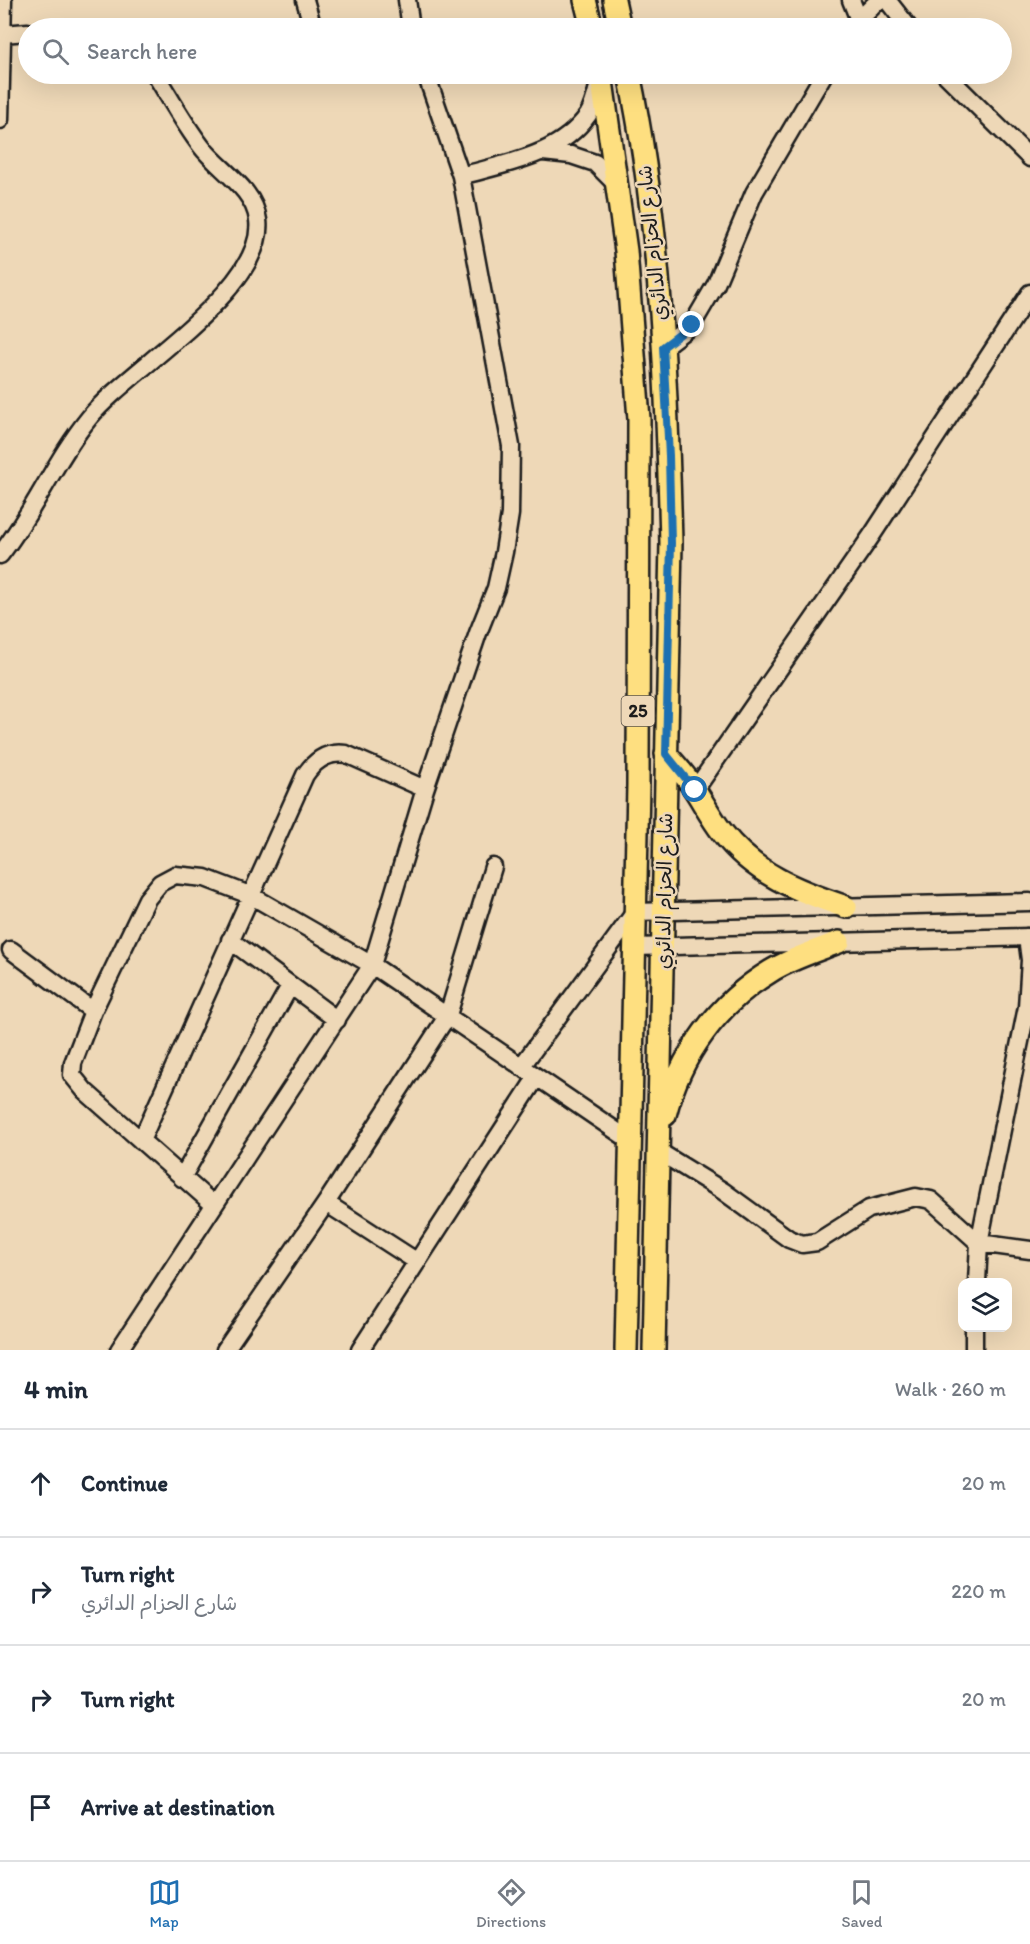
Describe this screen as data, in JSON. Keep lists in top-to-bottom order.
{
  "streets": {
    "main road": ["شارع الحزام الدائري", "25"]
  },
  "page": {
    "search": "Search here",
    "heading": ["4 min", "Walk · 260 m"],
    "list": [
      ["Continue", "20 m"],
      ["Turn right", "شارع الحزام الدائري", "220 m"],
      ["Turn right", "20 m"],
      "Arrive at destination"
    ],
    "nav": ["Map", "Directions", "Saved"]
  }
}
